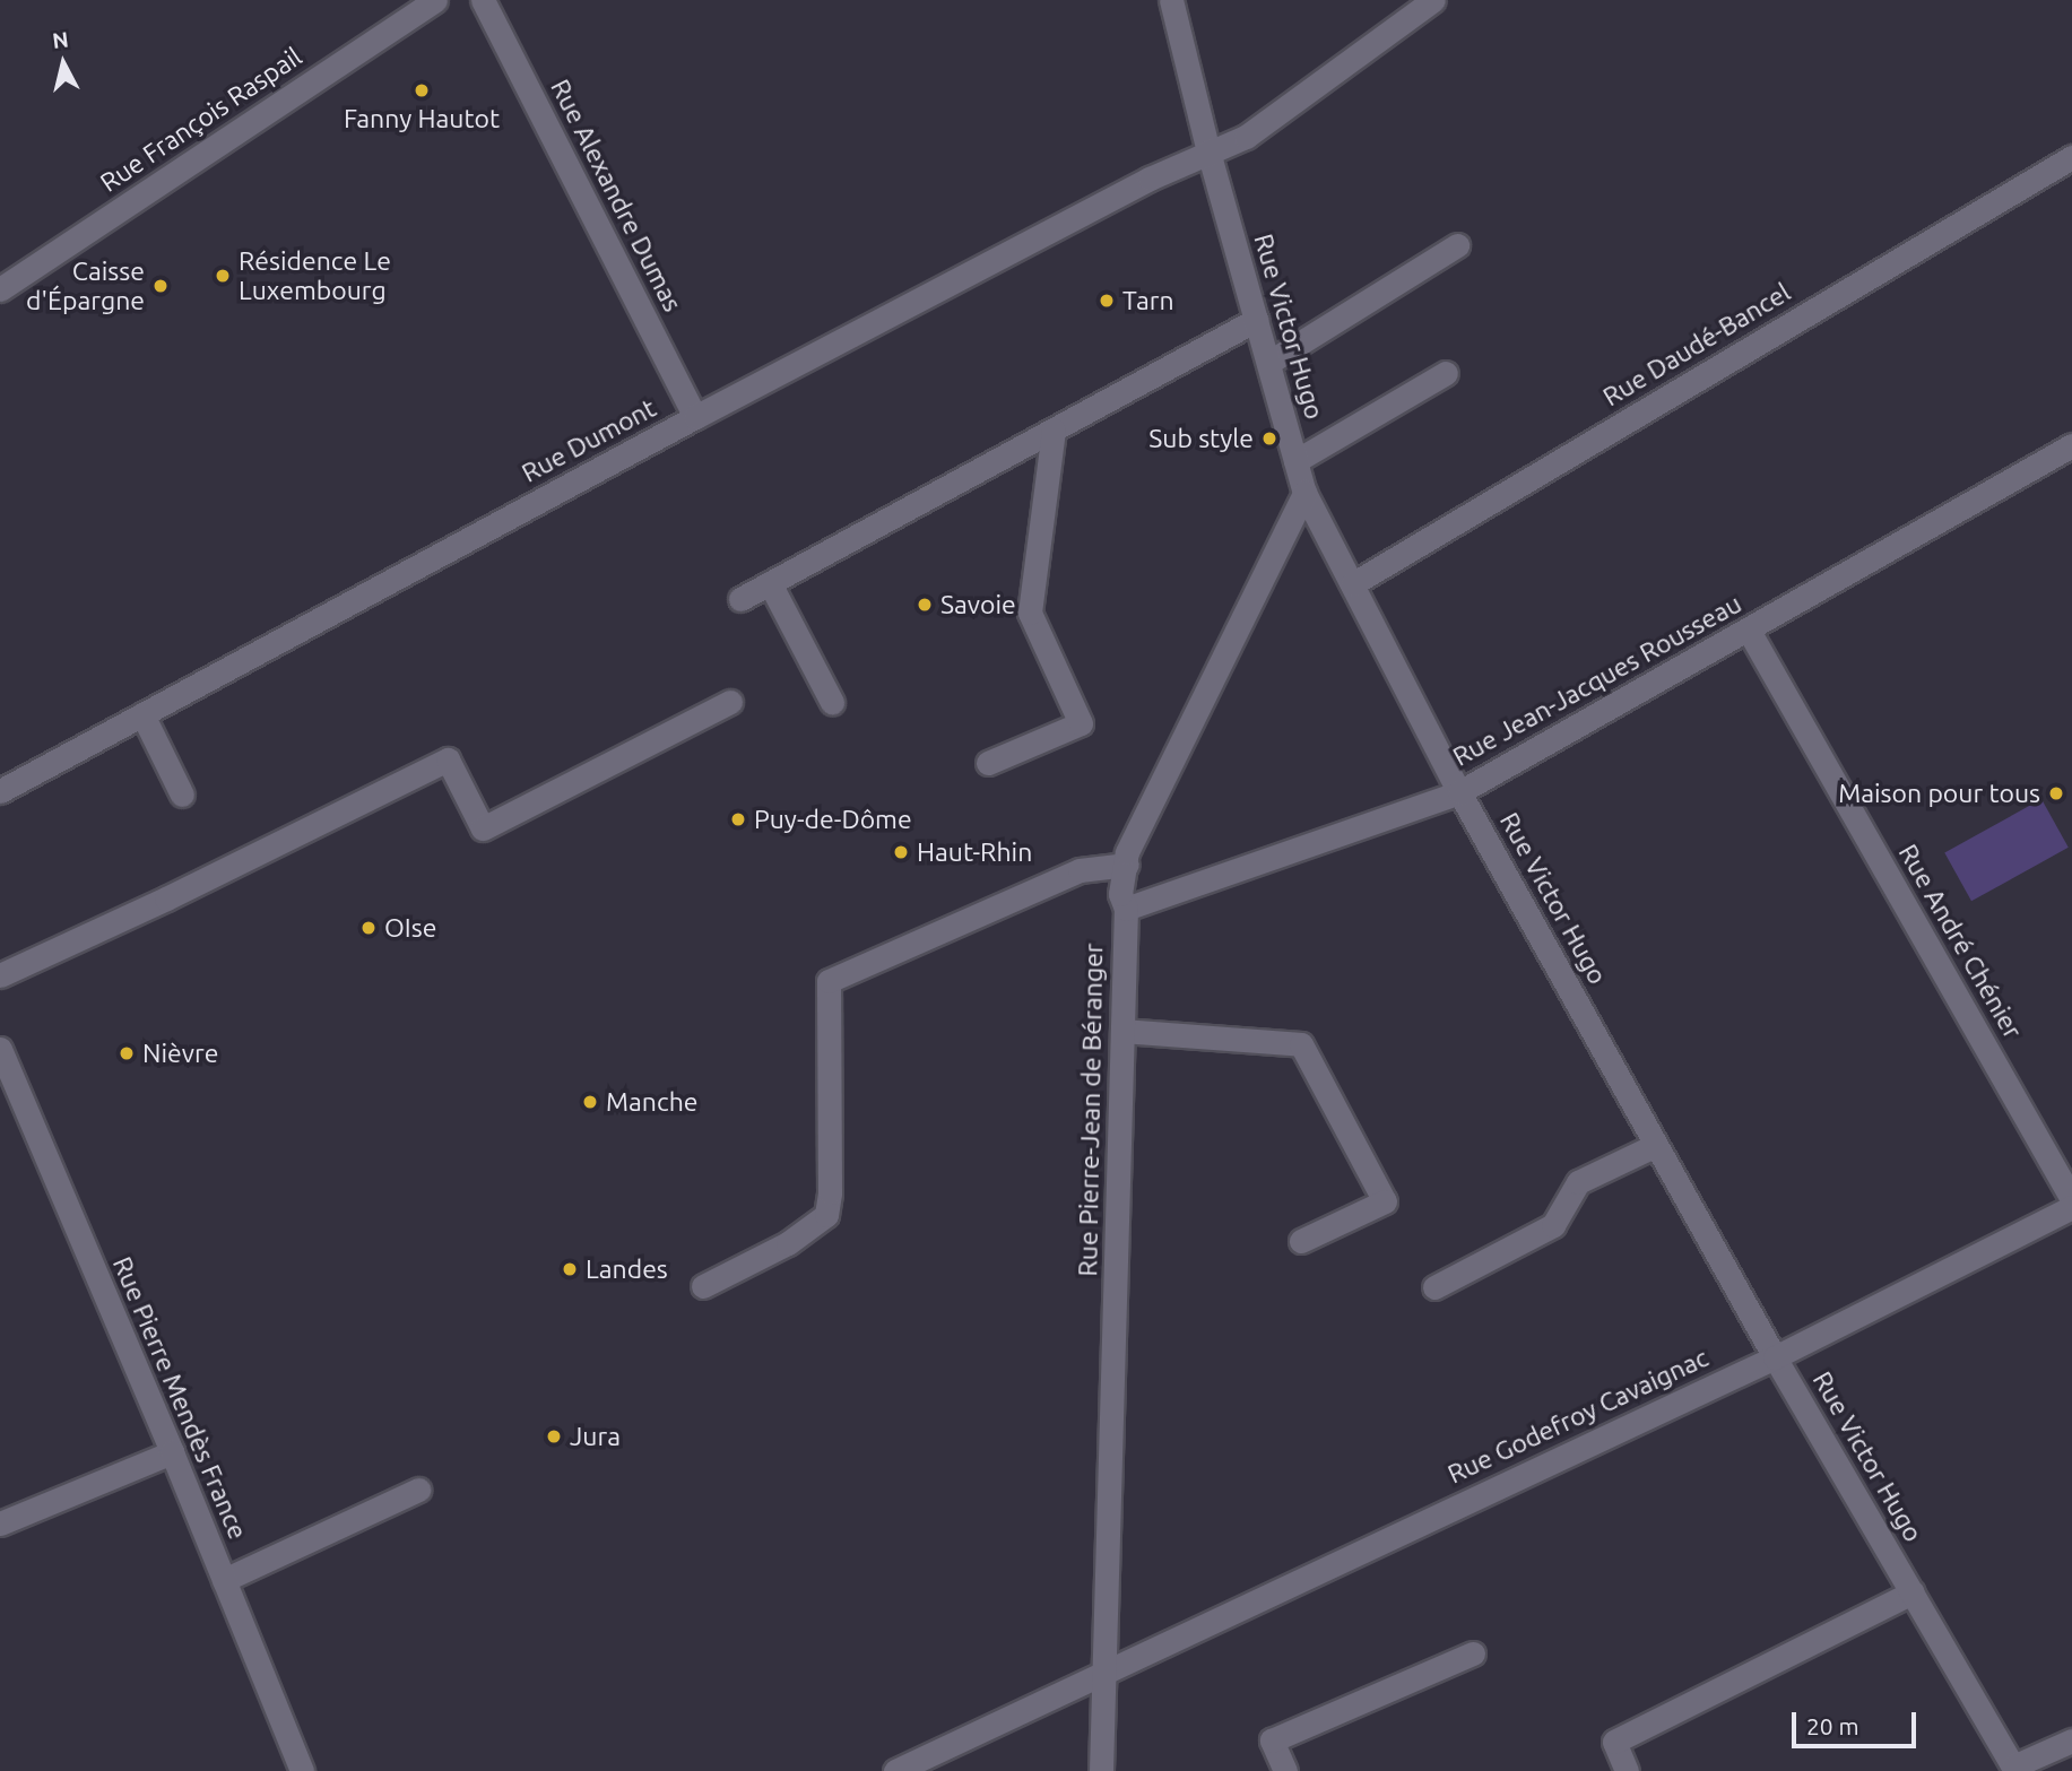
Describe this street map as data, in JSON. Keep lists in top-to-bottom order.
{
  "streets": {
    "street": [
      "Rue François Raspail",
      "Rue Alexandre Dumas",
      "Rue Victor Hugo",
      "Rue Daudé-Bancel",
      "Rue Dumont",
      "Rue Jean-Jacques Rousseau",
      "Rue André Chénier",
      "Rue Pierre-Jean de Béranger",
      "Rue Pierre Mendès France",
      "Rue Godefroy Cavaignac"
    ]
  },
  "crossings": [
    ["Rue Alexandre Dumas", "Rue Dumont"],
    ["Rue Victor Hugo", "Rue Daudé-Bancel"],
    ["Rue Victor Hugo", "Rue Dumont"],
    ["Rue Victor Hugo", "Rue Jean-Jacques Rousseau"],
    ["Rue Victor Hugo", "Rue Pierre-Jean de Béranger"],
    ["Rue Victor Hugo", "Rue Godefroy Cavaignac"],
    ["Rue Jean-Jacques Rousseau", "Rue André Chénier"],
    ["Rue Jean-Jacques Rousseau", "Rue Pierre-Jean de Béranger"],
    ["Rue Pierre-Jean de Béranger", "Rue Godefroy Cavaignac"]
  ],
  "places": [
    "Fanny Hautot",
    "Résidence Le Luxembourg",
    "Caisse d'Épargne",
    "Tarn",
    "Sub style",
    "Savoie",
    "Maison pour tous",
    "Puy-de-Dôme",
    "Haut-Rhin",
    "OIse",
    "Nièvre",
    "Manche",
    "Landes",
    "Jura"
  ],
  "scale_bar": "20 m",
  "north": "top"
}
